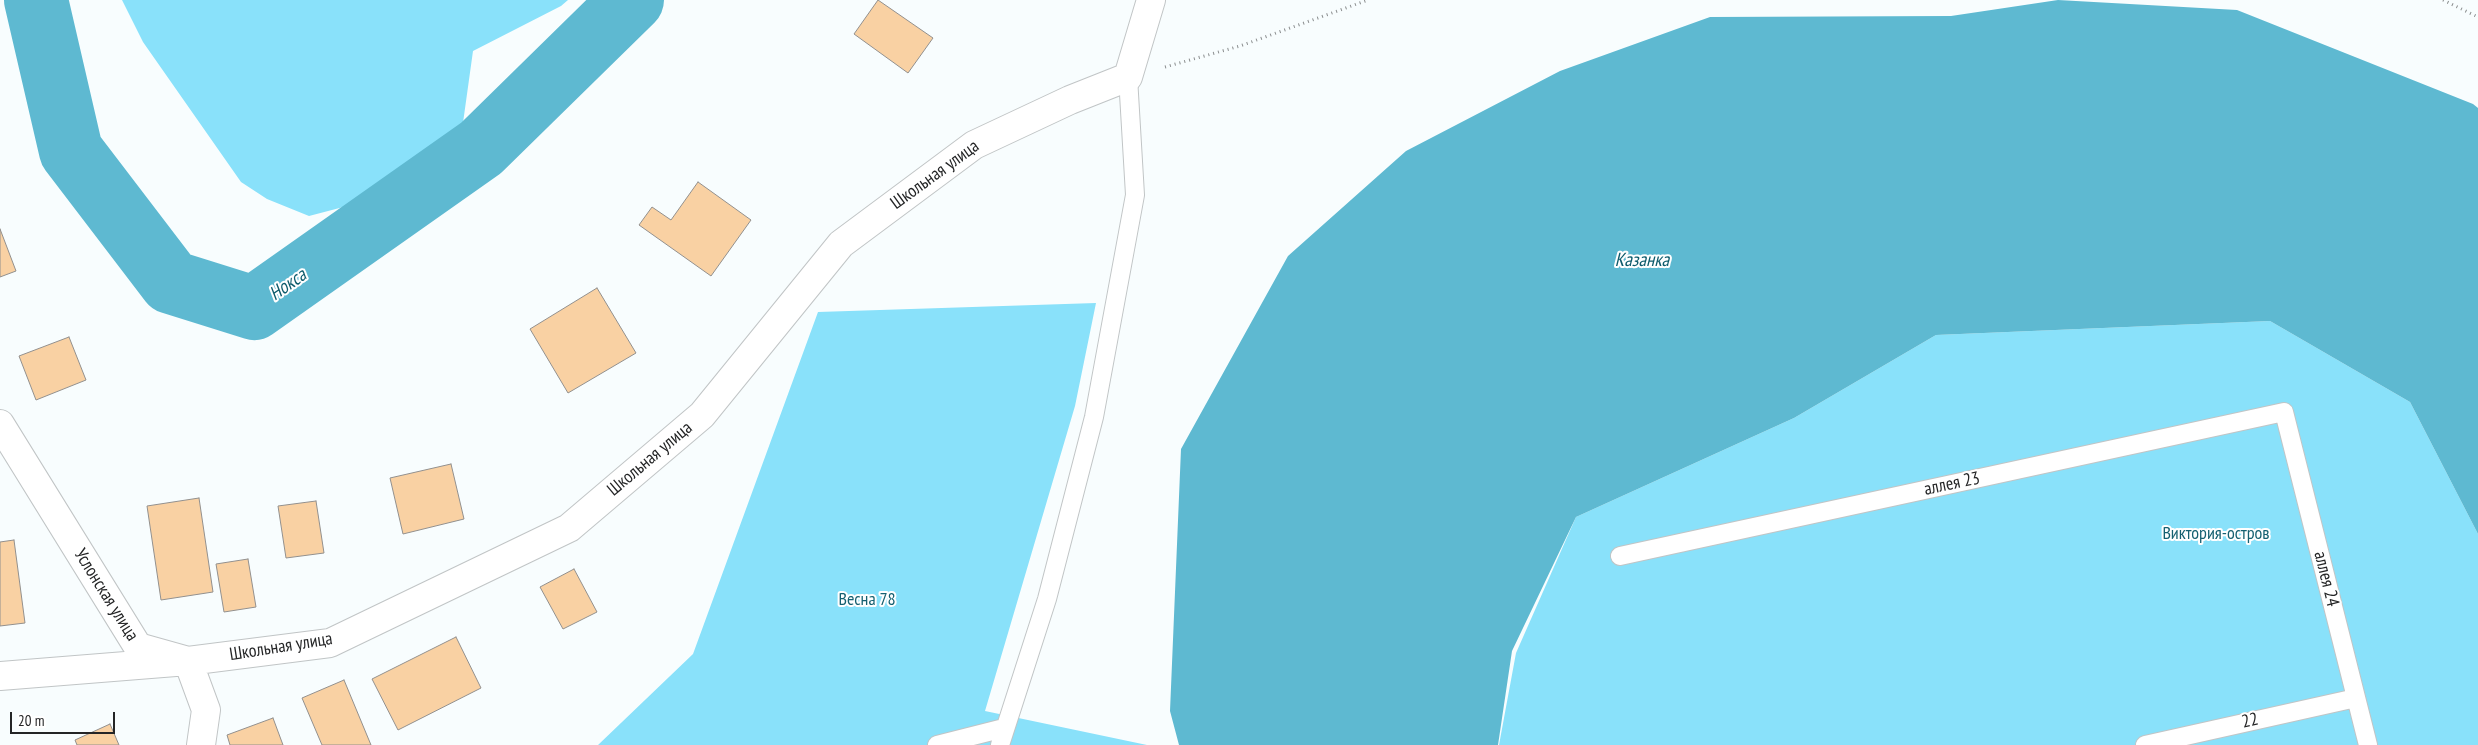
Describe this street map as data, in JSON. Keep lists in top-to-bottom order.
{
  "streets": {
    "street": ["Школьная улица", "Услонская улица"],
    "lane": ["аллея 23", "аллея 24", "22"]
  },
  "crossings": [
    ["Школьная улица", "Услонская улица"],
    ["аллея 23", "аллея 24"],
    ["аллея 24", "22"]
  ],
  "water": ["Казанка", "Нокса"],
  "parks": ["Виктория-остров", "Весна 78"],
  "scale_bar": "20 m"
}
